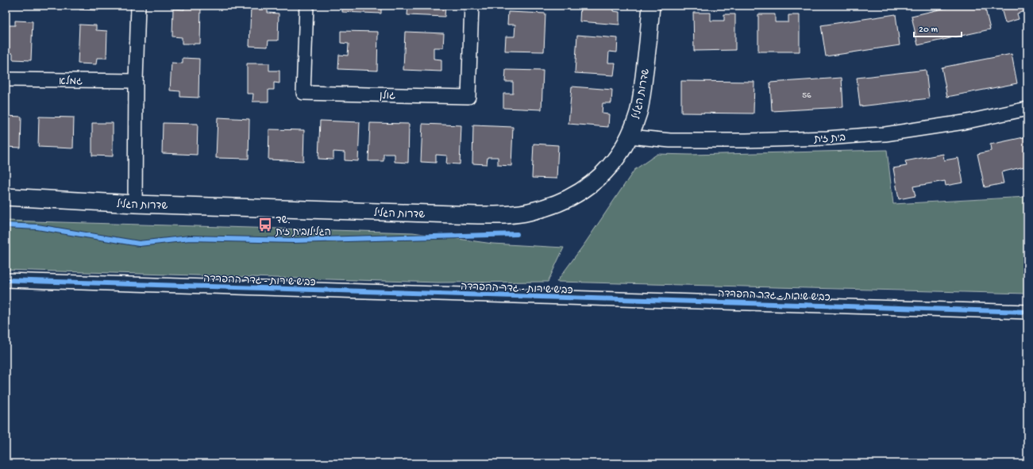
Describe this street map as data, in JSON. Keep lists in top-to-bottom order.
{
  "streets": {
    "street": [
      "גמלא",
      "שדרות הגליל",
      "גולן",
      "בית זית",
      "כביש שירות - גדר ההפרדה"
    ]
  },
  "crossings": [
    ["שדרות הגליל", "בית זית"]
  ],
  "places": {
    "bus stop": ["שד. הגליל/בית זית"]
  },
  "house_numbers": ["56"],
  "scale_bar": "20 m"
}
